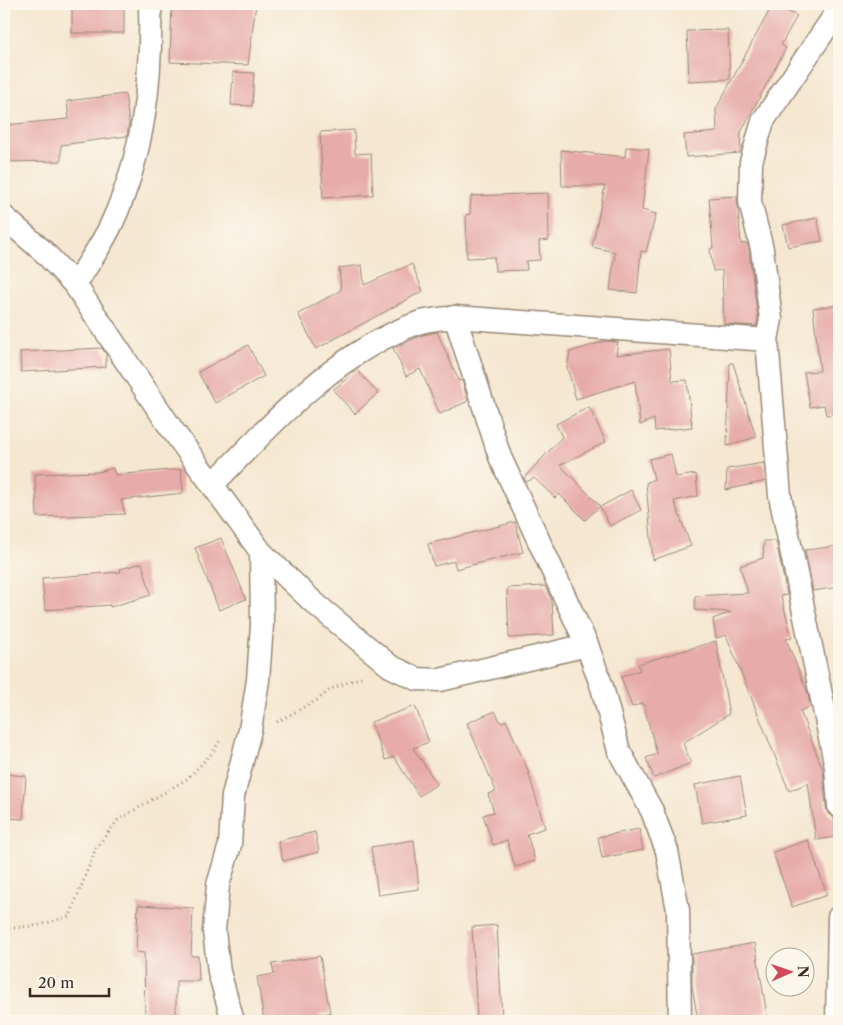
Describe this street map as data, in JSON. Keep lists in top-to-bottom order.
{
  "scale_bar": "20 m",
  "north": "right"
}
